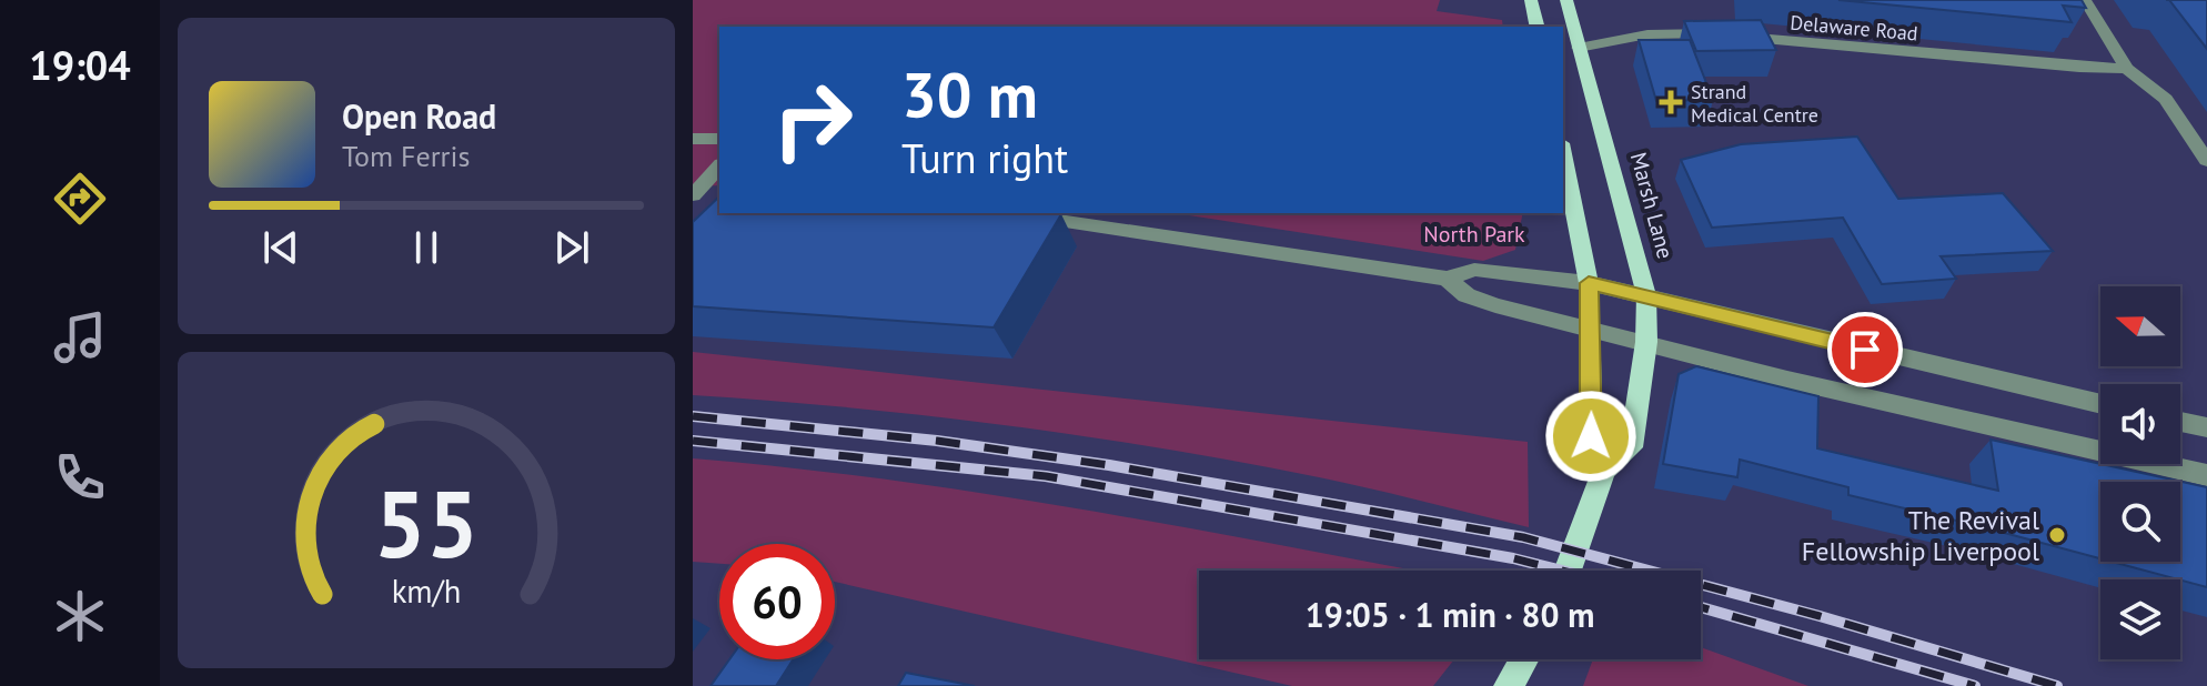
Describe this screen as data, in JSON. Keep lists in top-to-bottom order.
{
  "streets": {
    "main road": ["Marsh Lane"],
    "street": ["Delaware Road"]
  },
  "crossings": [
    ["Delaware Road", "Marsh Lane"]
  ],
  "parks": ["North Park"],
  "places": {
    "health": ["Strand Medical Centre"],
    "other": ["The Revival Fellowship Liverpool"]
  },
  "north": "left",
  "page": {
    "tabs": "19:04",
    "turn": ["30 m", "Turn right"],
    "song": ["Open Road", "Tom Ferris"],
    "limit": "60",
    "trip": "19:05 · 1 min · 80 m",
    "gauge": ["55", "km/h"]
  }
}
